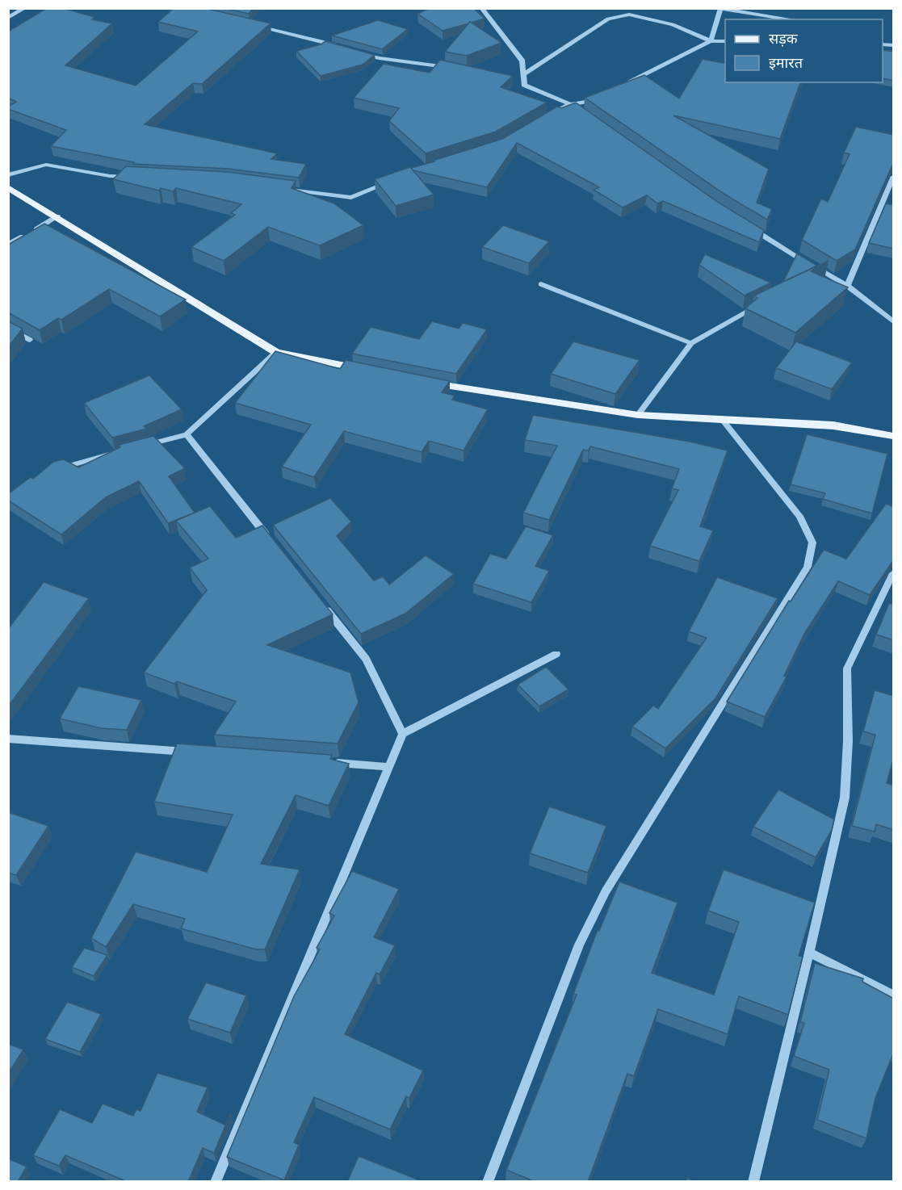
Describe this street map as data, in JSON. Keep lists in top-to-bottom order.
{
  "legend": ["सड़क", "इमारत"]
}
